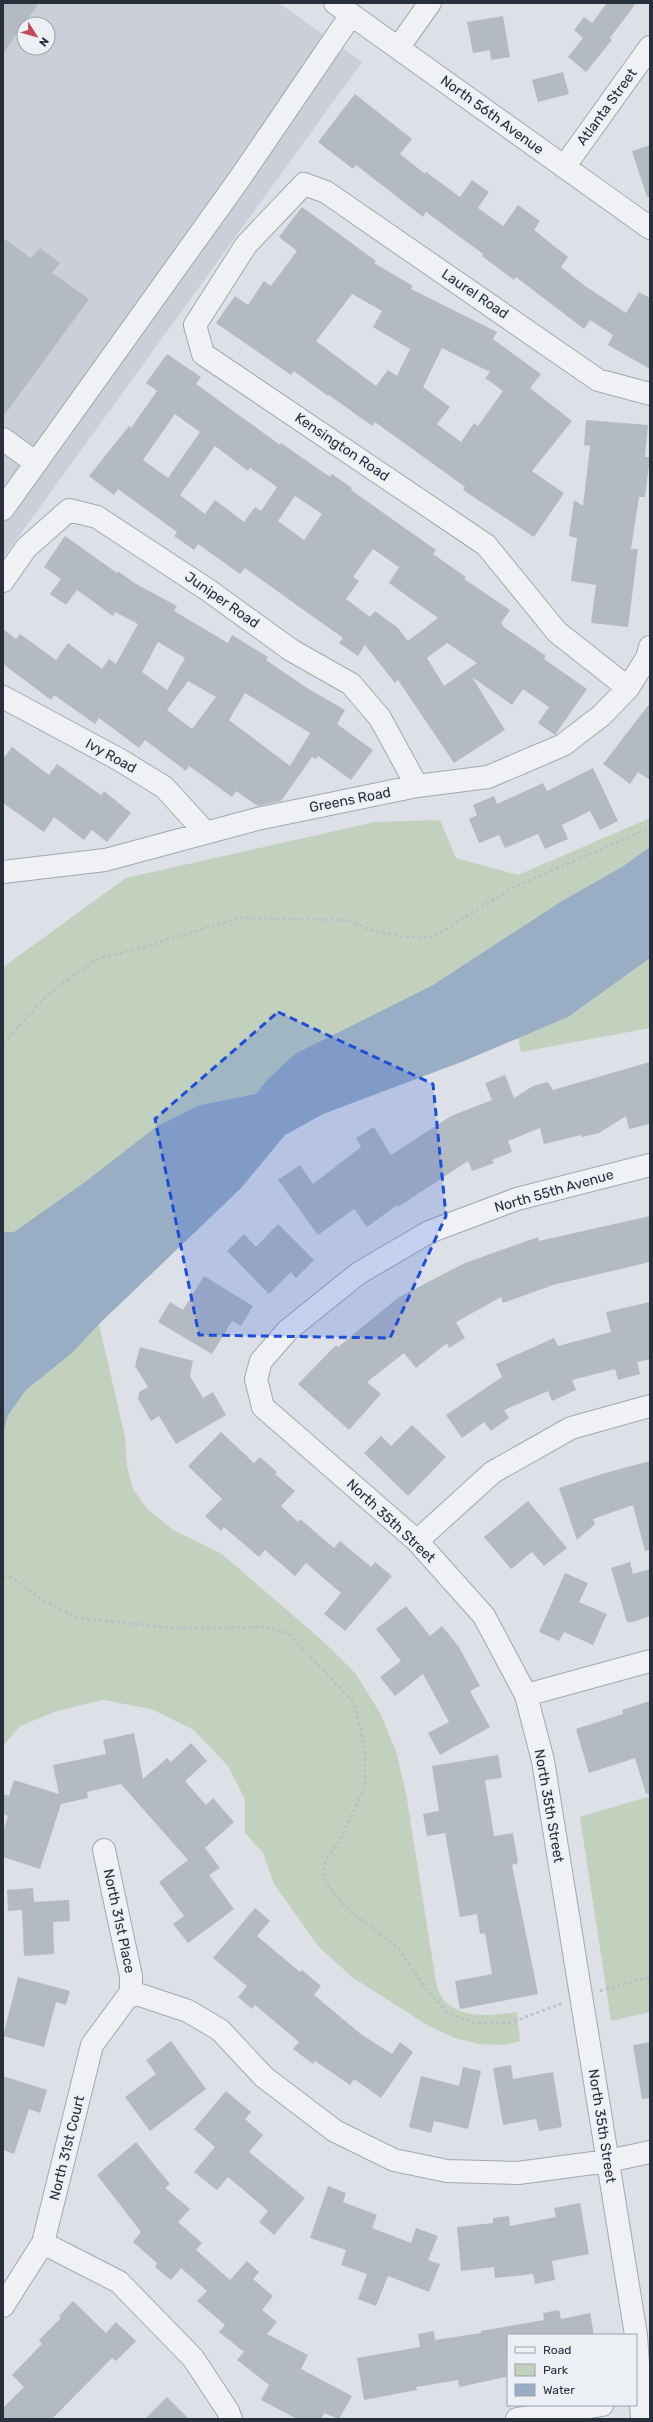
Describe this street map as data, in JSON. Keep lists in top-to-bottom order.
{
  "streets": {
    "street": [
      "Atlanta Street",
      "North 56th Avenue",
      "Laurel Road",
      "Kensington Road",
      "Juniper Road",
      "Ivy Road",
      "Greens Road",
      "North 55th Avenue",
      "North 35th Street",
      "North 31st Place",
      "North 31st Court"
    ]
  },
  "crossings": [
    ["Atlanta Street", "North 56th Avenue"],
    ["Laurel Road", "Kensington Road"],
    ["Kensington Road", "Greens Road"],
    ["Juniper Road", "Greens Road"],
    ["Ivy Road", "Greens Road"],
    ["North 55th Avenue", "North 35th Street"],
    ["North 31st Place", "North 31st Court"]
  ],
  "legend": ["Road", "Park", "Water"],
  "north": "bottom right"
}
